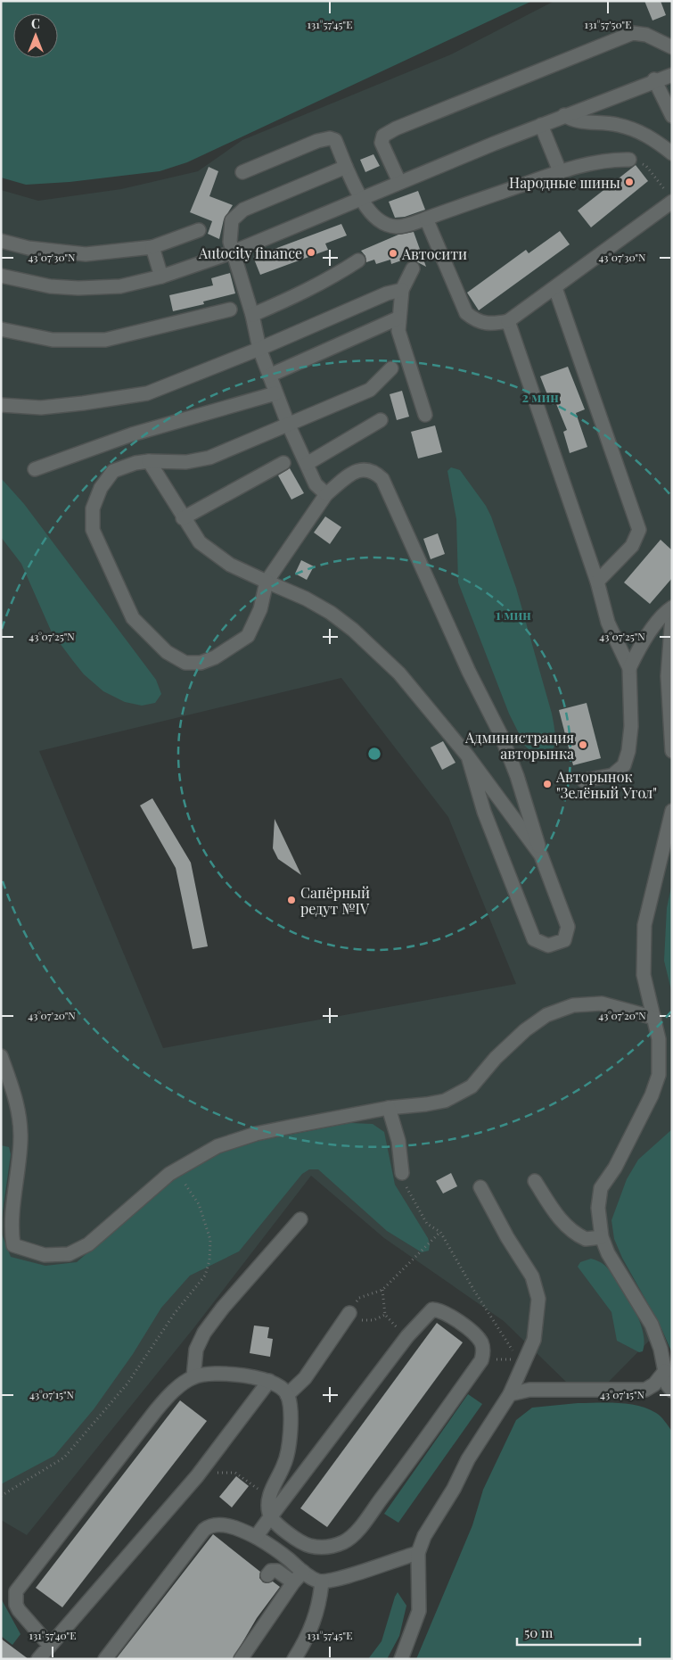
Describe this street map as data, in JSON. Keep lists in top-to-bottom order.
{
  "places": [
    "Народные шины",
    "Autocity finance",
    "Автосити",
    "Администрация авторынка",
    "Авторынок \"Зелёный Угол\"",
    "Сапёрный редут №IV"
  ],
  "scale_bar": "50 m",
  "north": "top",
  "coordinates": [
    "131°57'45\"E",
    "131°57'50\"E",
    "43°07'30\"N",
    "43°07'25\"N",
    "43°07'20\"N",
    "43°07'15\"N",
    "131°57'40\"E"
  ],
  "rings": ["2 мин", "1 мин"]
}
